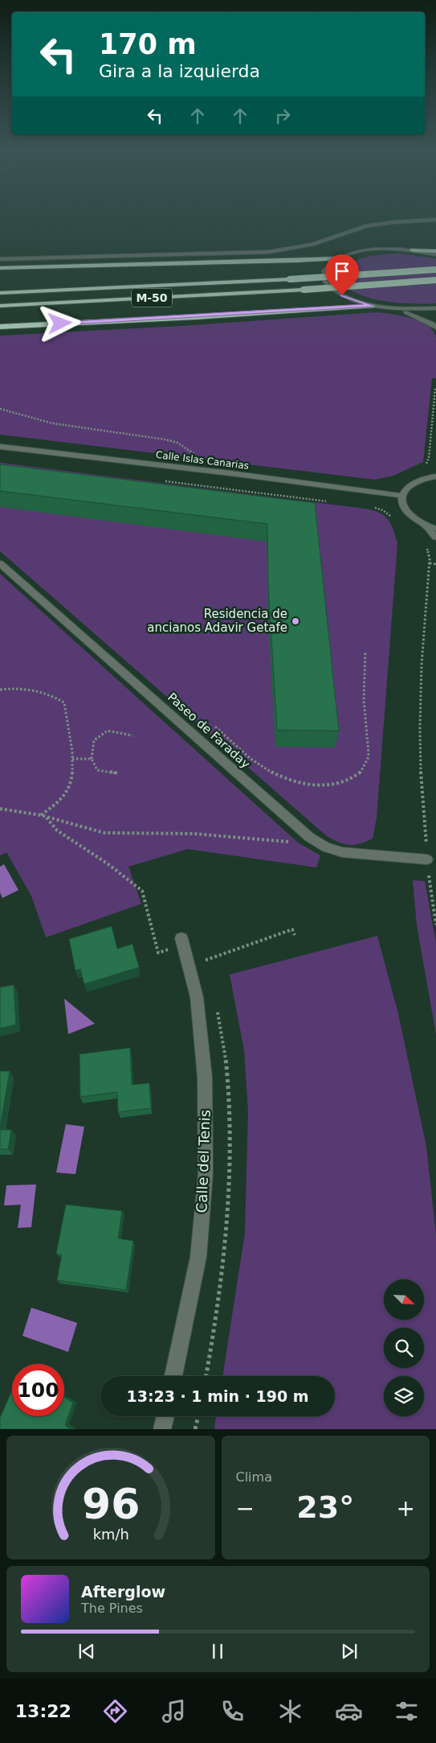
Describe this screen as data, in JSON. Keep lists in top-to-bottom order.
{
  "streets": {
    "highway": ["M-50"],
    "street": ["Calle Islas Canarias", "Paseo de Faraday", "Calle del Tenis"]
  },
  "places": ["Residencia de ancianos Adavir Getafe"],
  "north": "bottom right",
  "page": {
    "turn": ["170 m", "Gira a la izquierda"],
    "limit": "100",
    "trip": "13:23 · 1 min · 190 m",
    "tile": "Clima",
    "heat": ["−", "23°", "+"],
    "song": ["Afterglow", "The Pines"],
    "tabs": "13:22",
    "gauge": ["96", "km/h"]
  }
}
